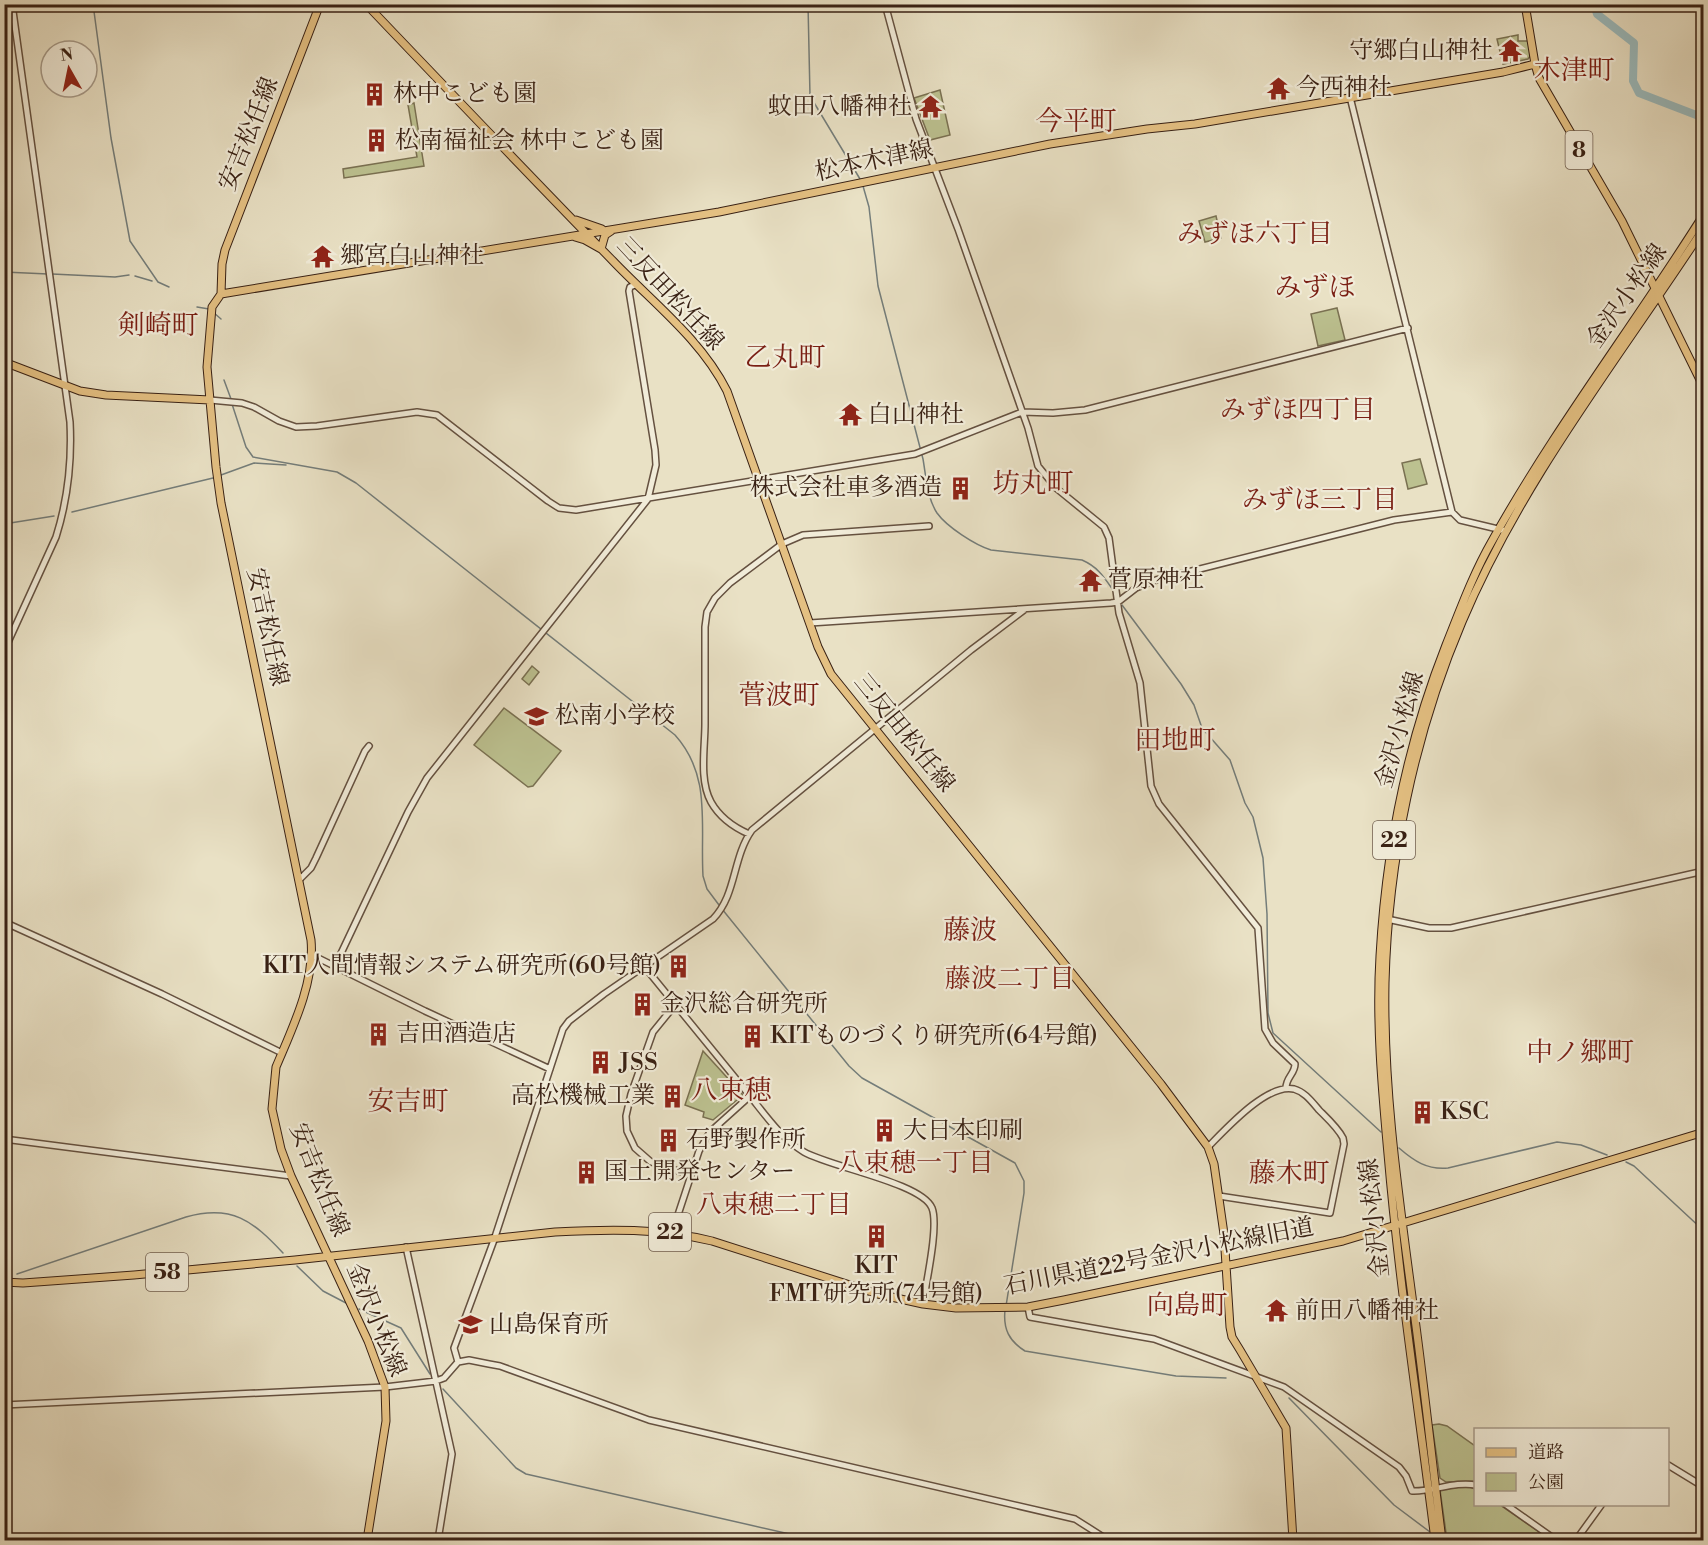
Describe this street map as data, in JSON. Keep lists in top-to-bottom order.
{
  "streets": {
    "main road": [
      "安吉松任線",
      "8",
      "松本木津線",
      "三反田松任線",
      "金沢小松線",
      "22",
      "石川県道22号金沢小松線旧道",
      "58"
    ]
  },
  "crossings": [
    ["安吉松任線", "松本木津線"],
    ["安吉松任線", "金沢小松線"],
    ["安吉松任線", "石川県道22号金沢小松線旧道"],
    ["安吉松任線", "58"],
    ["8", "松本木津線"],
    ["8", "金沢小松線"],
    ["松本木津線", "三反田松任線"],
    ["三反田松任線", "石川県道22号金沢小松線旧道"],
    ["金沢小松線", "石川県道22号金沢小松線旧道"],
    ["金沢小松線", "58"],
    ["石川県道22号金沢小松線旧道", "58"]
  ],
  "districts": [
    "木津町",
    "今平町",
    "みずほ六丁目",
    "みずほ",
    "剣崎町",
    "乙丸町",
    "みずほ四丁目",
    "坊丸町",
    "みずほ三丁目",
    "菅波町",
    "田地町",
    "藤波",
    "藤波二丁目",
    "中ノ郷町",
    "八束穂",
    "安吉町",
    "八束穂一丁目",
    "藤木町",
    "八束穂二丁目",
    "向島町"
  ],
  "places": {
    "temple": [
      "守郷白山神社",
      "今西神社",
      "蚊田八幡神社",
      "郷宮白山神社",
      "白山神社",
      "菅原神社",
      "前田八幡神社"
    ],
    "building": [
      "林中こども園",
      "松南福祉会 林中こども園",
      "株式会社車多酒造",
      "KIT人間情報システム研究所(60号館)",
      "金沢総合研究所",
      "吉田酒造店",
      "KITものづくり研究所(64号館)",
      "JSS",
      "高松機械工業",
      "KSC",
      "大日本印刷",
      "石野製作所",
      "国土開発センター",
      "KIT FMT研究所(74号館)"
    ],
    "school or university": ["松南小学校", "山島保育所"]
  },
  "legend": ["道路", "公園"],
  "north": "top"
}
